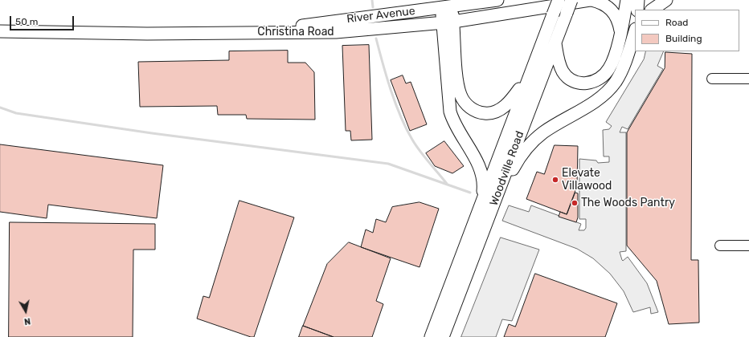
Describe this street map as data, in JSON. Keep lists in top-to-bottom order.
{
  "streets": {
    "main road": ["River Avenue", "Christina Road", "Woodville Road"]
  },
  "crossings": [
    ["River Avenue", "Christina Road"]
  ],
  "places": ["Elevate Villawood", "The Woods Pantry"],
  "legend": ["Road", "Building"],
  "scale_bar": "50 m",
  "north": "bottom"
}
